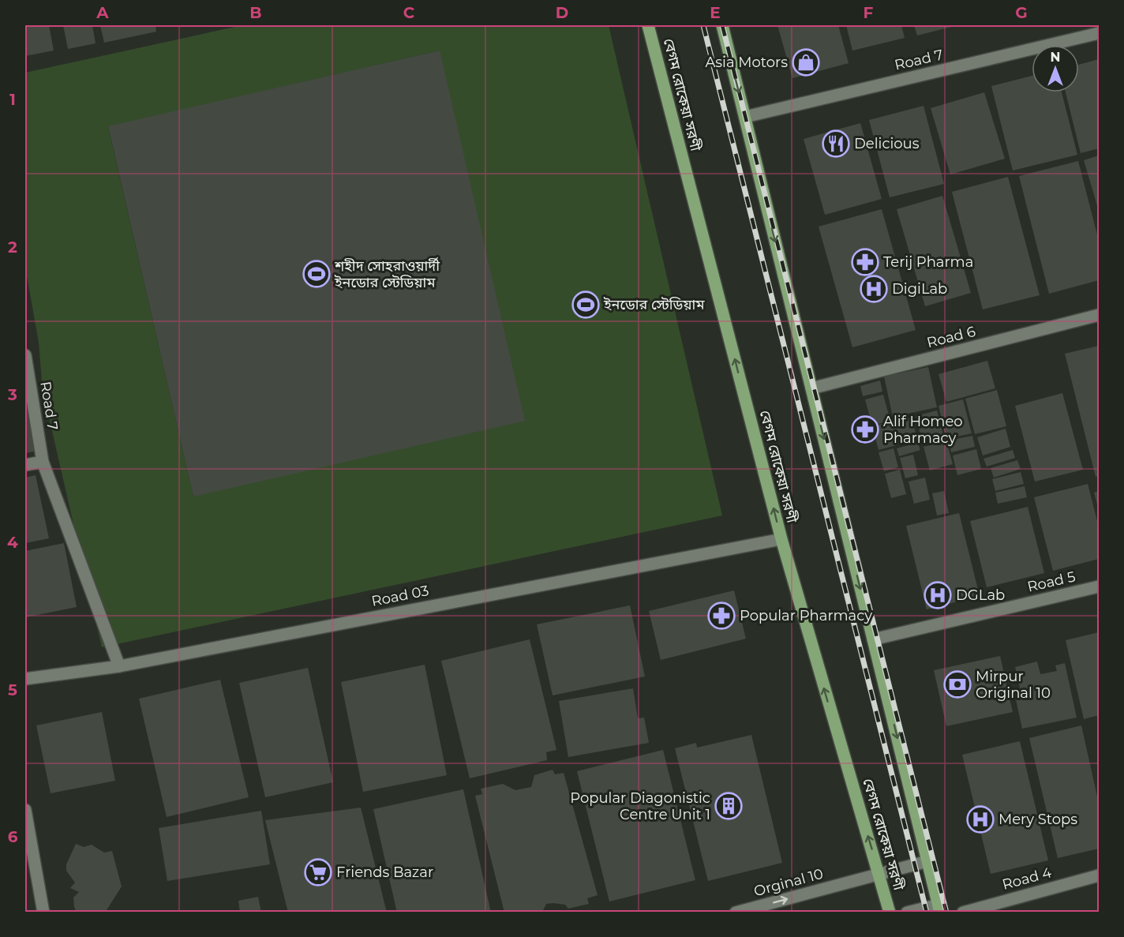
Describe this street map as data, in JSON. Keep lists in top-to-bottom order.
{
  "streets": {
    "main road": ["বেগম রোকেয়া সরণী"],
    "street": [
      "Road 7",
      "Road 6",
      "Road 5",
      "Road 03",
      "Road 4",
      "Orginal 10"
    ]
  },
  "crossings": [
    ["Road 7", "Road 03"],
    ["বেগম রোকেয়া সরণী", "Road 03"],
    ["বেগম রোকেয়া সরণী", "Orginal 10"]
  ],
  "one_way": ["Orginal 10"],
  "places": {
    "shop": ["Asia Motors"],
    "restaurant": ["Delicious"],
    "pharmacy": ["Terij Pharma", "Alif Homeo Pharmacy", "Popular Pharmacy"],
    "sports": ["শহীদ সোহরাওয়ার্দী ইনডোর স্টেডিয়াম", "ইনডোর স্টেডিয়াম"],
    "hospital": ["DigiLab", "DGLab", "Mery Stops"],
    "bank": ["Mirpur Original 10"],
    "building": ["Popular Diagonistic Centre Unit 1"],
    "supermarket": ["Friends Bazar"]
  },
  "north": "top",
  "grid": {
    "columns": [
      "A",
      "B",
      "C",
      "D",
      "E",
      "F",
      "G"
    ],
    "rows": [
      "1",
      "2",
      "3",
      "4",
      "5",
      "6"
    ]
  }
}
